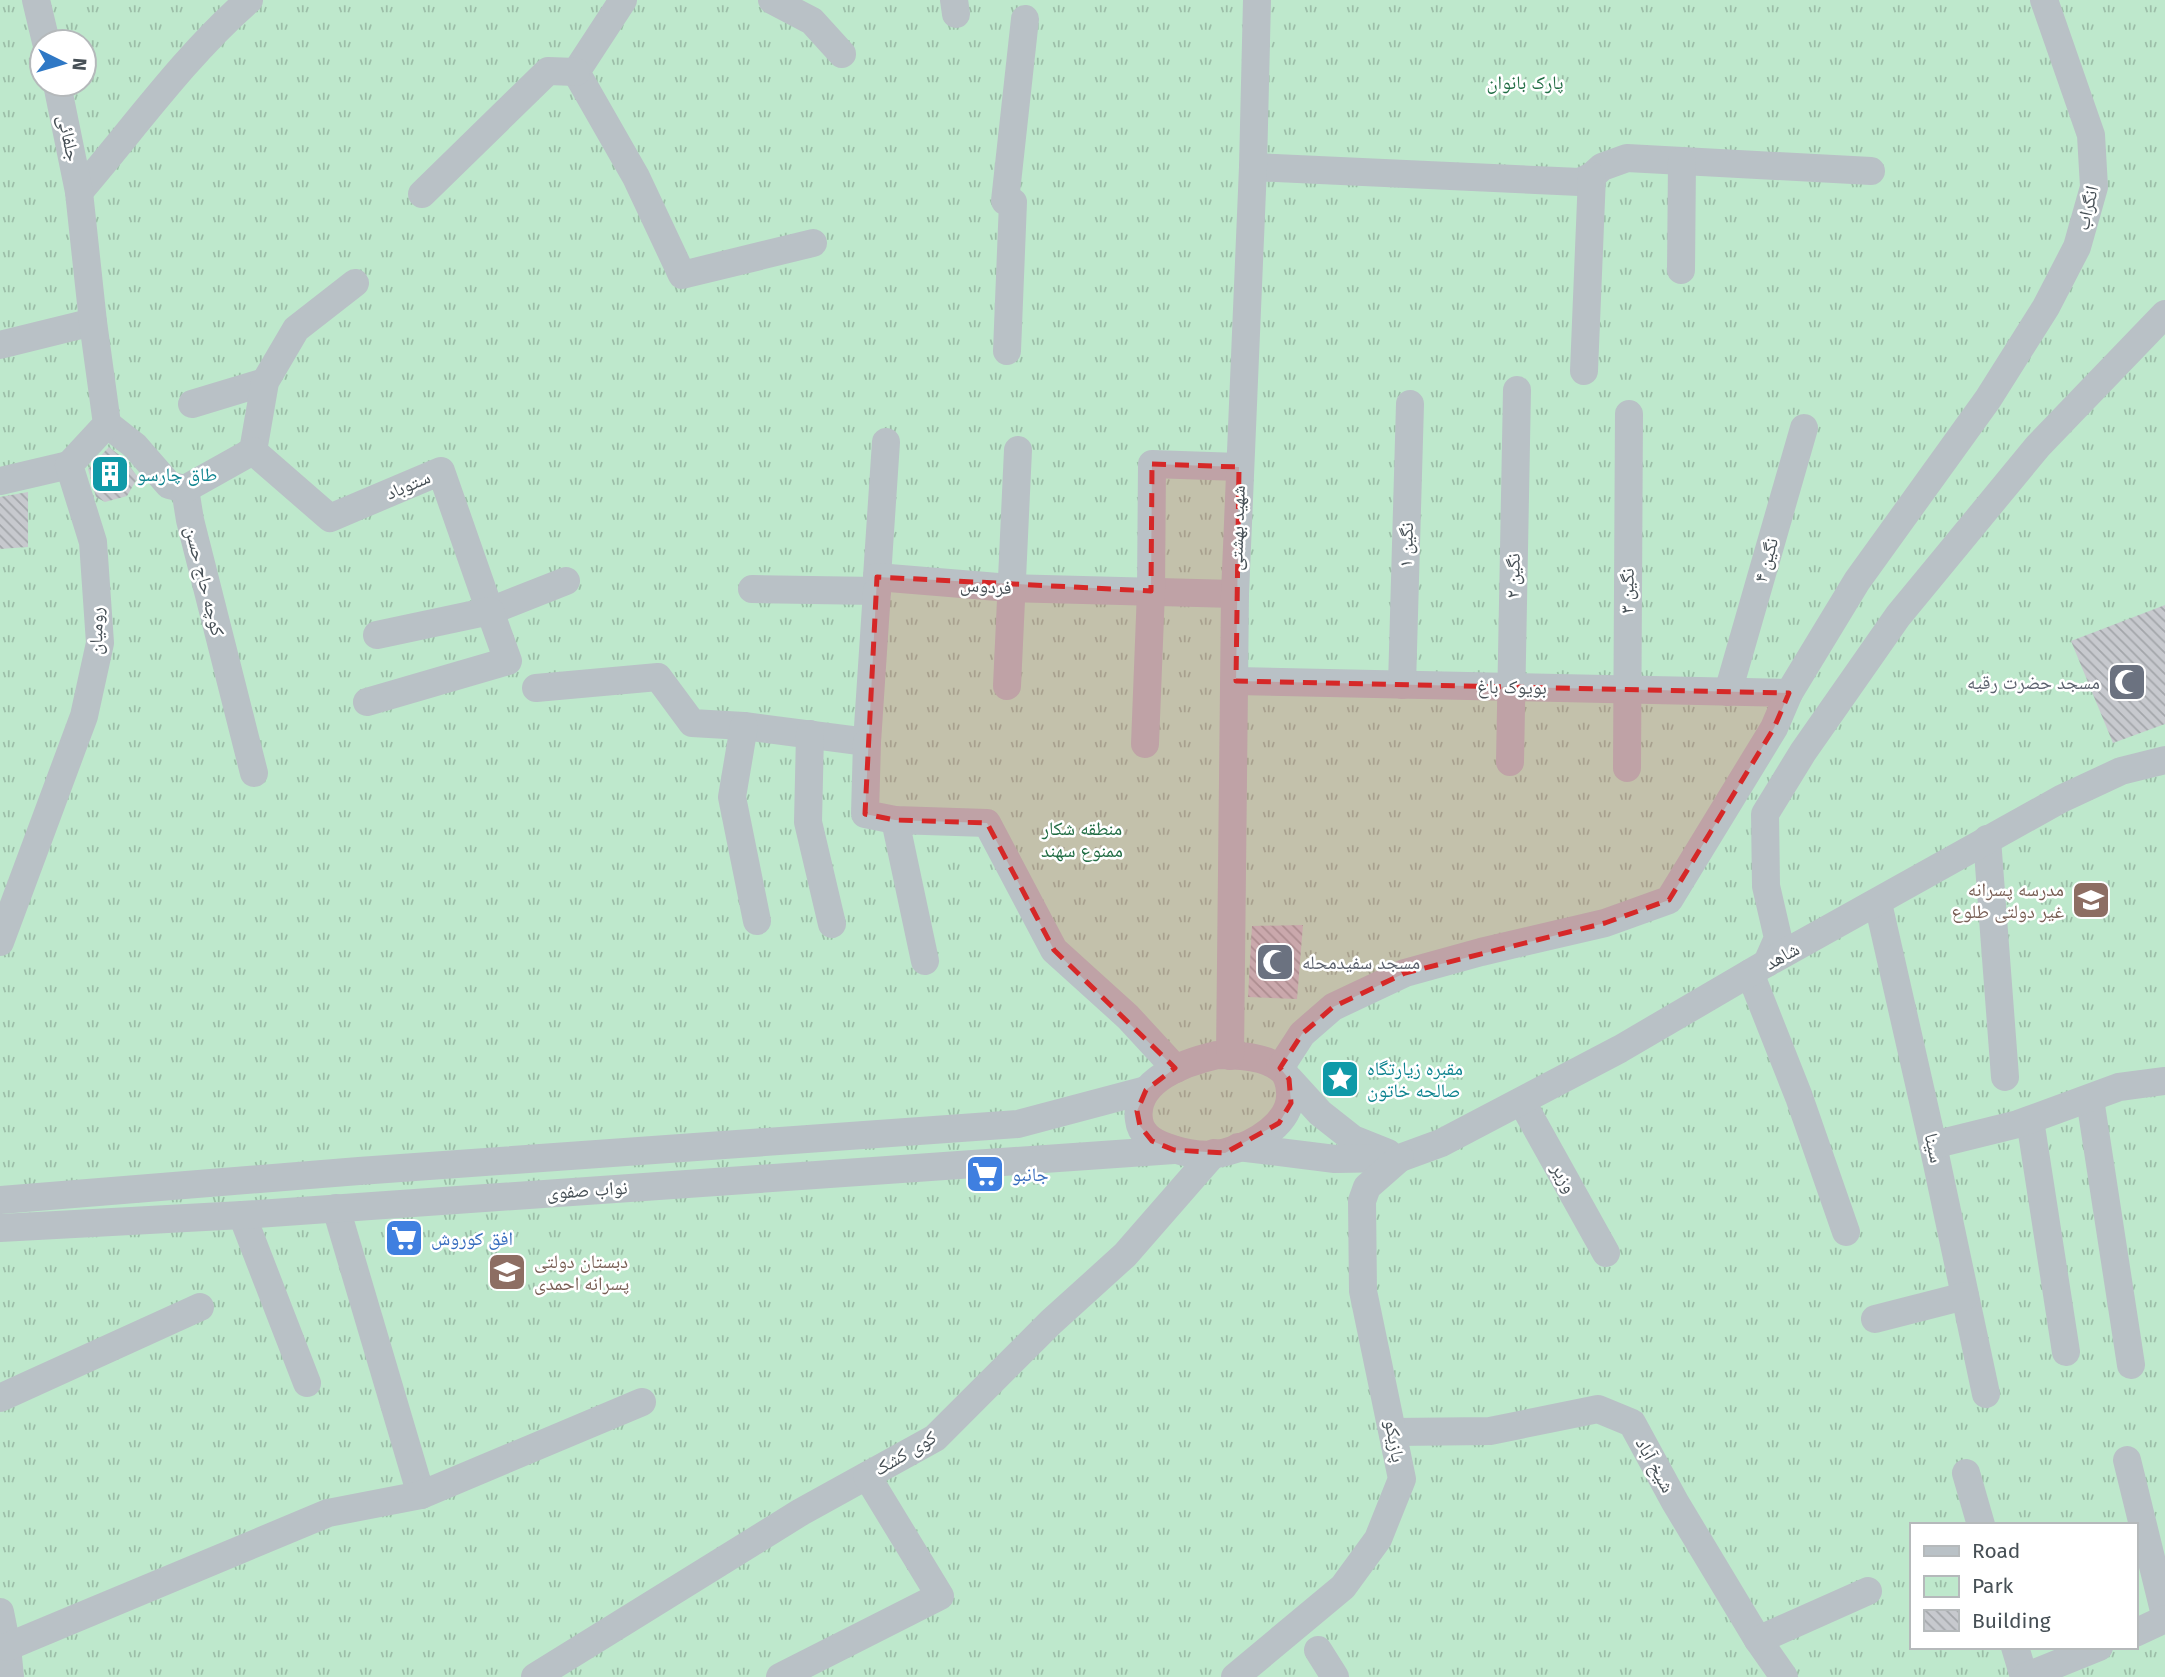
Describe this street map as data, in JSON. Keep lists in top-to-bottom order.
{
  "streets": {
    "street": [
      "جلفائی",
      "انگراب",
      "ستوباد",
      "شهید بهشتی",
      "نگین ۱",
      "نگین ۴",
      "نگین ۲",
      "کوچه حاج حسن",
      "فردوس",
      "نگین ۳",
      "رومیان",
      "بویوک باغ",
      "شاهد",
      "سینا",
      "وزیر",
      "نواب صفوی",
      "پازیکو",
      "کوی کشک",
      "شیخ آباد"
    ]
  },
  "crossings": [
    ["انگراب", "شهید بهشتی"],
    ["انگراب", "بویوک باغ"],
    ["انگراب", "نواب صفوی"],
    ["انگراب", "کوی کشک"],
    ["شهید بهشتی", "فردوس"],
    ["شهید بهشتی", "بویوک باغ"],
    ["شهید بهشتی", "نواب صفوی"],
    ["شهید بهشتی", "کوی کشک"],
    ["نگین ۱", "بویوک باغ"],
    ["نگین ۴", "بویوک باغ"],
    ["نگین ۲", "بویوک باغ"],
    ["نگین ۳", "بویوک باغ"],
    ["شاهد", "سینا"],
    ["شاهد", "وزیر"],
    ["شاهد", "پازیکو"],
    ["نواب صفوی", "کوی کشک"],
    ["پازیکو", "شیخ آباد"]
  ],
  "parks": ["پارک بانوان", "منطقه شکار ممنوع سهند"],
  "places": {
    "building": ["طاق چارسو"],
    "mosque": ["مسجد حضرت رقیه", "مسجد سفیدمحله"],
    "school or university": ["مدرسه پسرانه غیر دولتی طلوع", "دبستان دولتی پسرانه احمدی"],
    "place": ["مقبره زیارتگاه صالحه خاتون"],
    "supermarket": ["جانبو", "افق کوروش"]
  },
  "legend": ["Road", "Park", "Building"],
  "north": "right"
}
